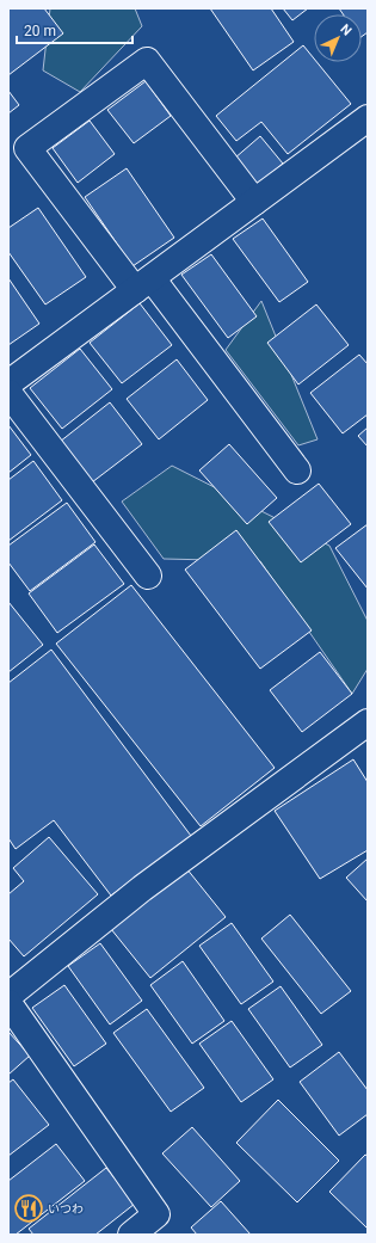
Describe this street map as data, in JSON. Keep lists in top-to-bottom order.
{
  "places": {
    "restaurant": ["いつわ"]
  },
  "scale_bar": "20 m",
  "north": "top right"
}
